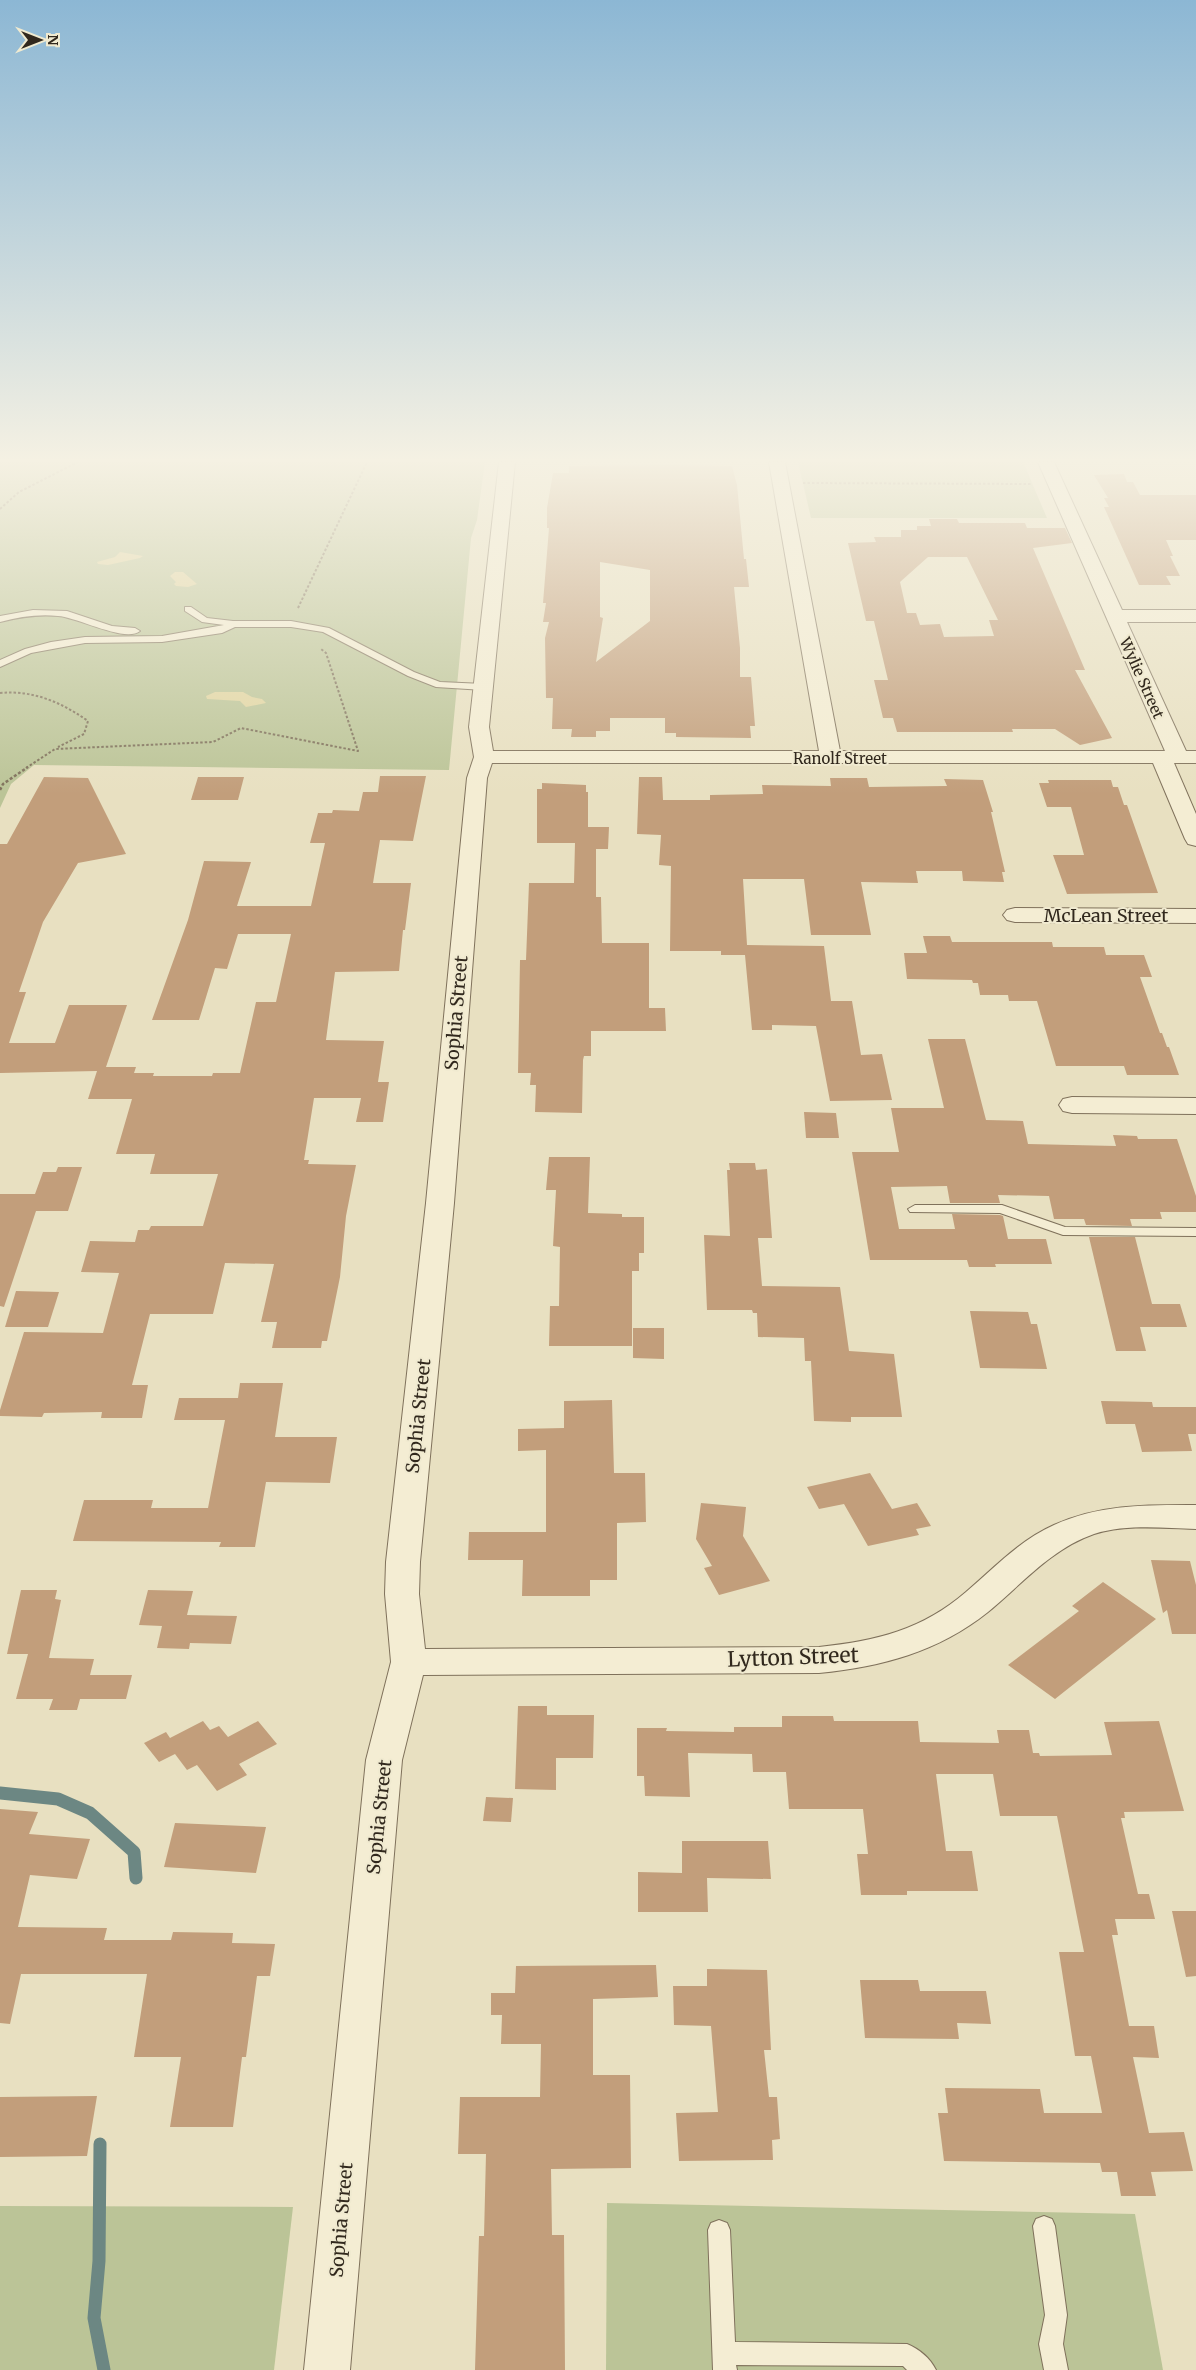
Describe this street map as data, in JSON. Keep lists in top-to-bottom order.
{
  "streets": {
    "street": [
      "Wylie Street",
      "Ranolf Street",
      "McLean Street",
      "Sophia Street",
      "Lytton Street"
    ]
  },
  "crossings": [
    ["Wylie Street", "Ranolf Street"],
    ["Ranolf Street", "Sophia Street"],
    ["Sophia Street", "Lytton Street"]
  ],
  "north": "right"
}
